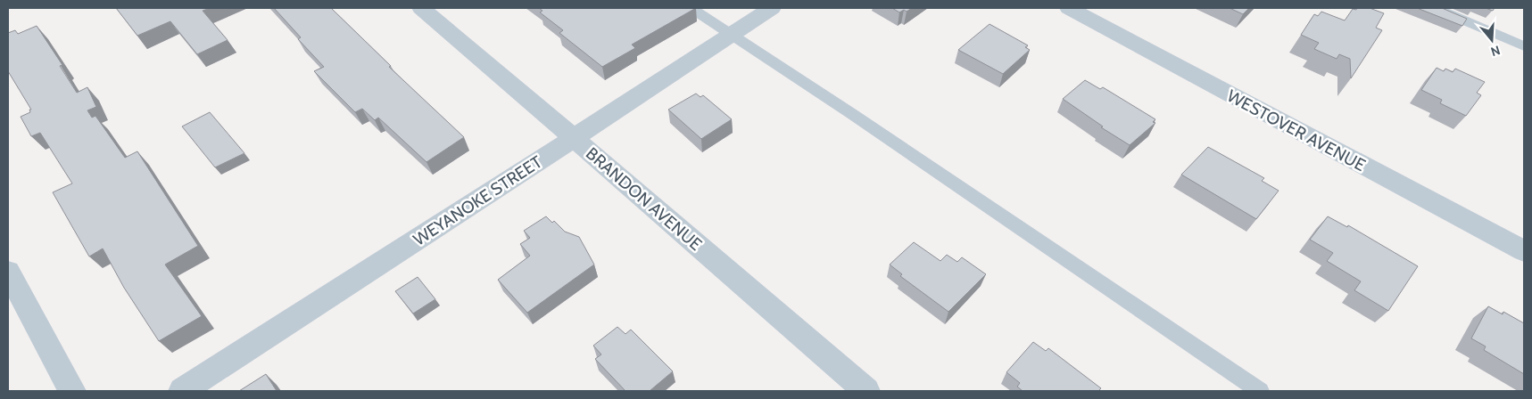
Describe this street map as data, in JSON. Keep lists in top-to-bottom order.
{
  "streets": {
    "street": ["WESTOVER AVENUE", "BRANDON AVENUE", "WEYANOKE STREET"]
  },
  "crossings": [
    ["BRANDON AVENUE", "WEYANOKE STREET"]
  ],
  "north": "bottom"
}
